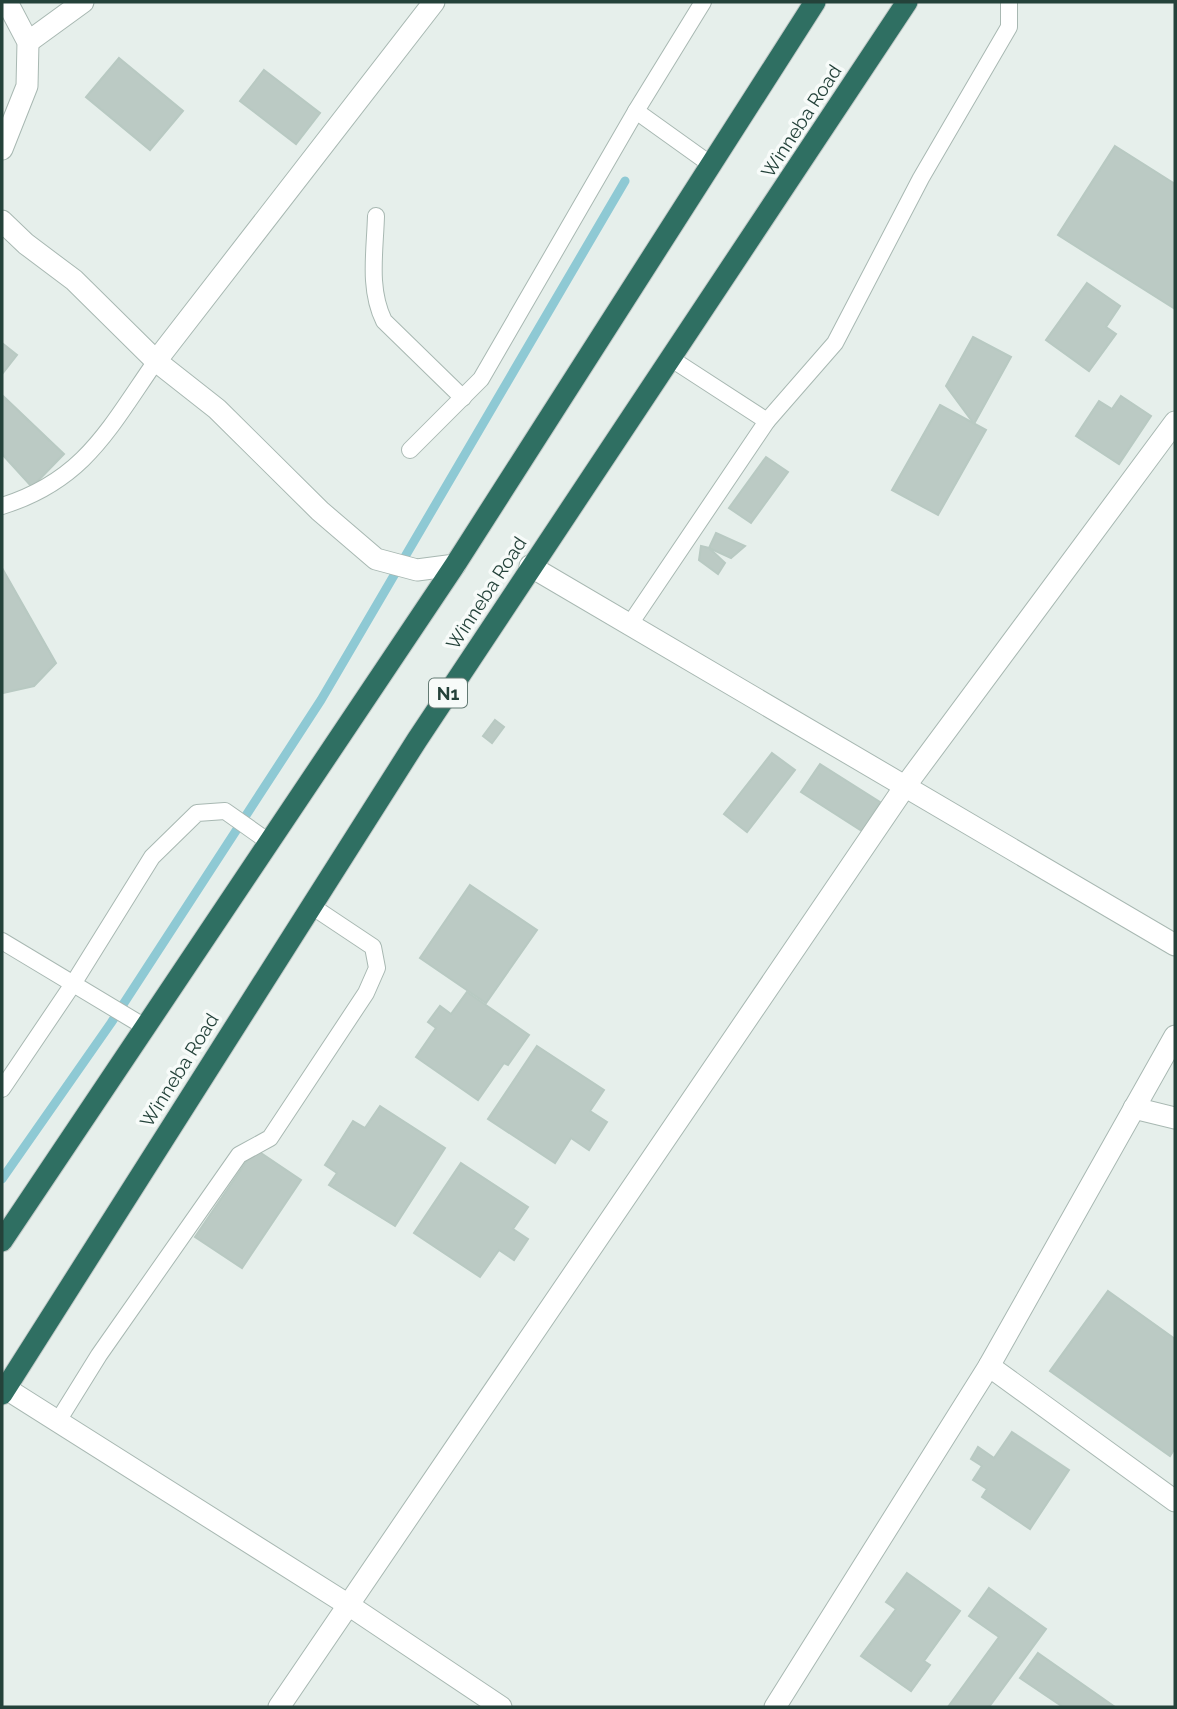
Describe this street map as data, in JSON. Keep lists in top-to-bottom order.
{
  "streets": {
    "highway": ["Winneba Road", "N1"]
  }
}
